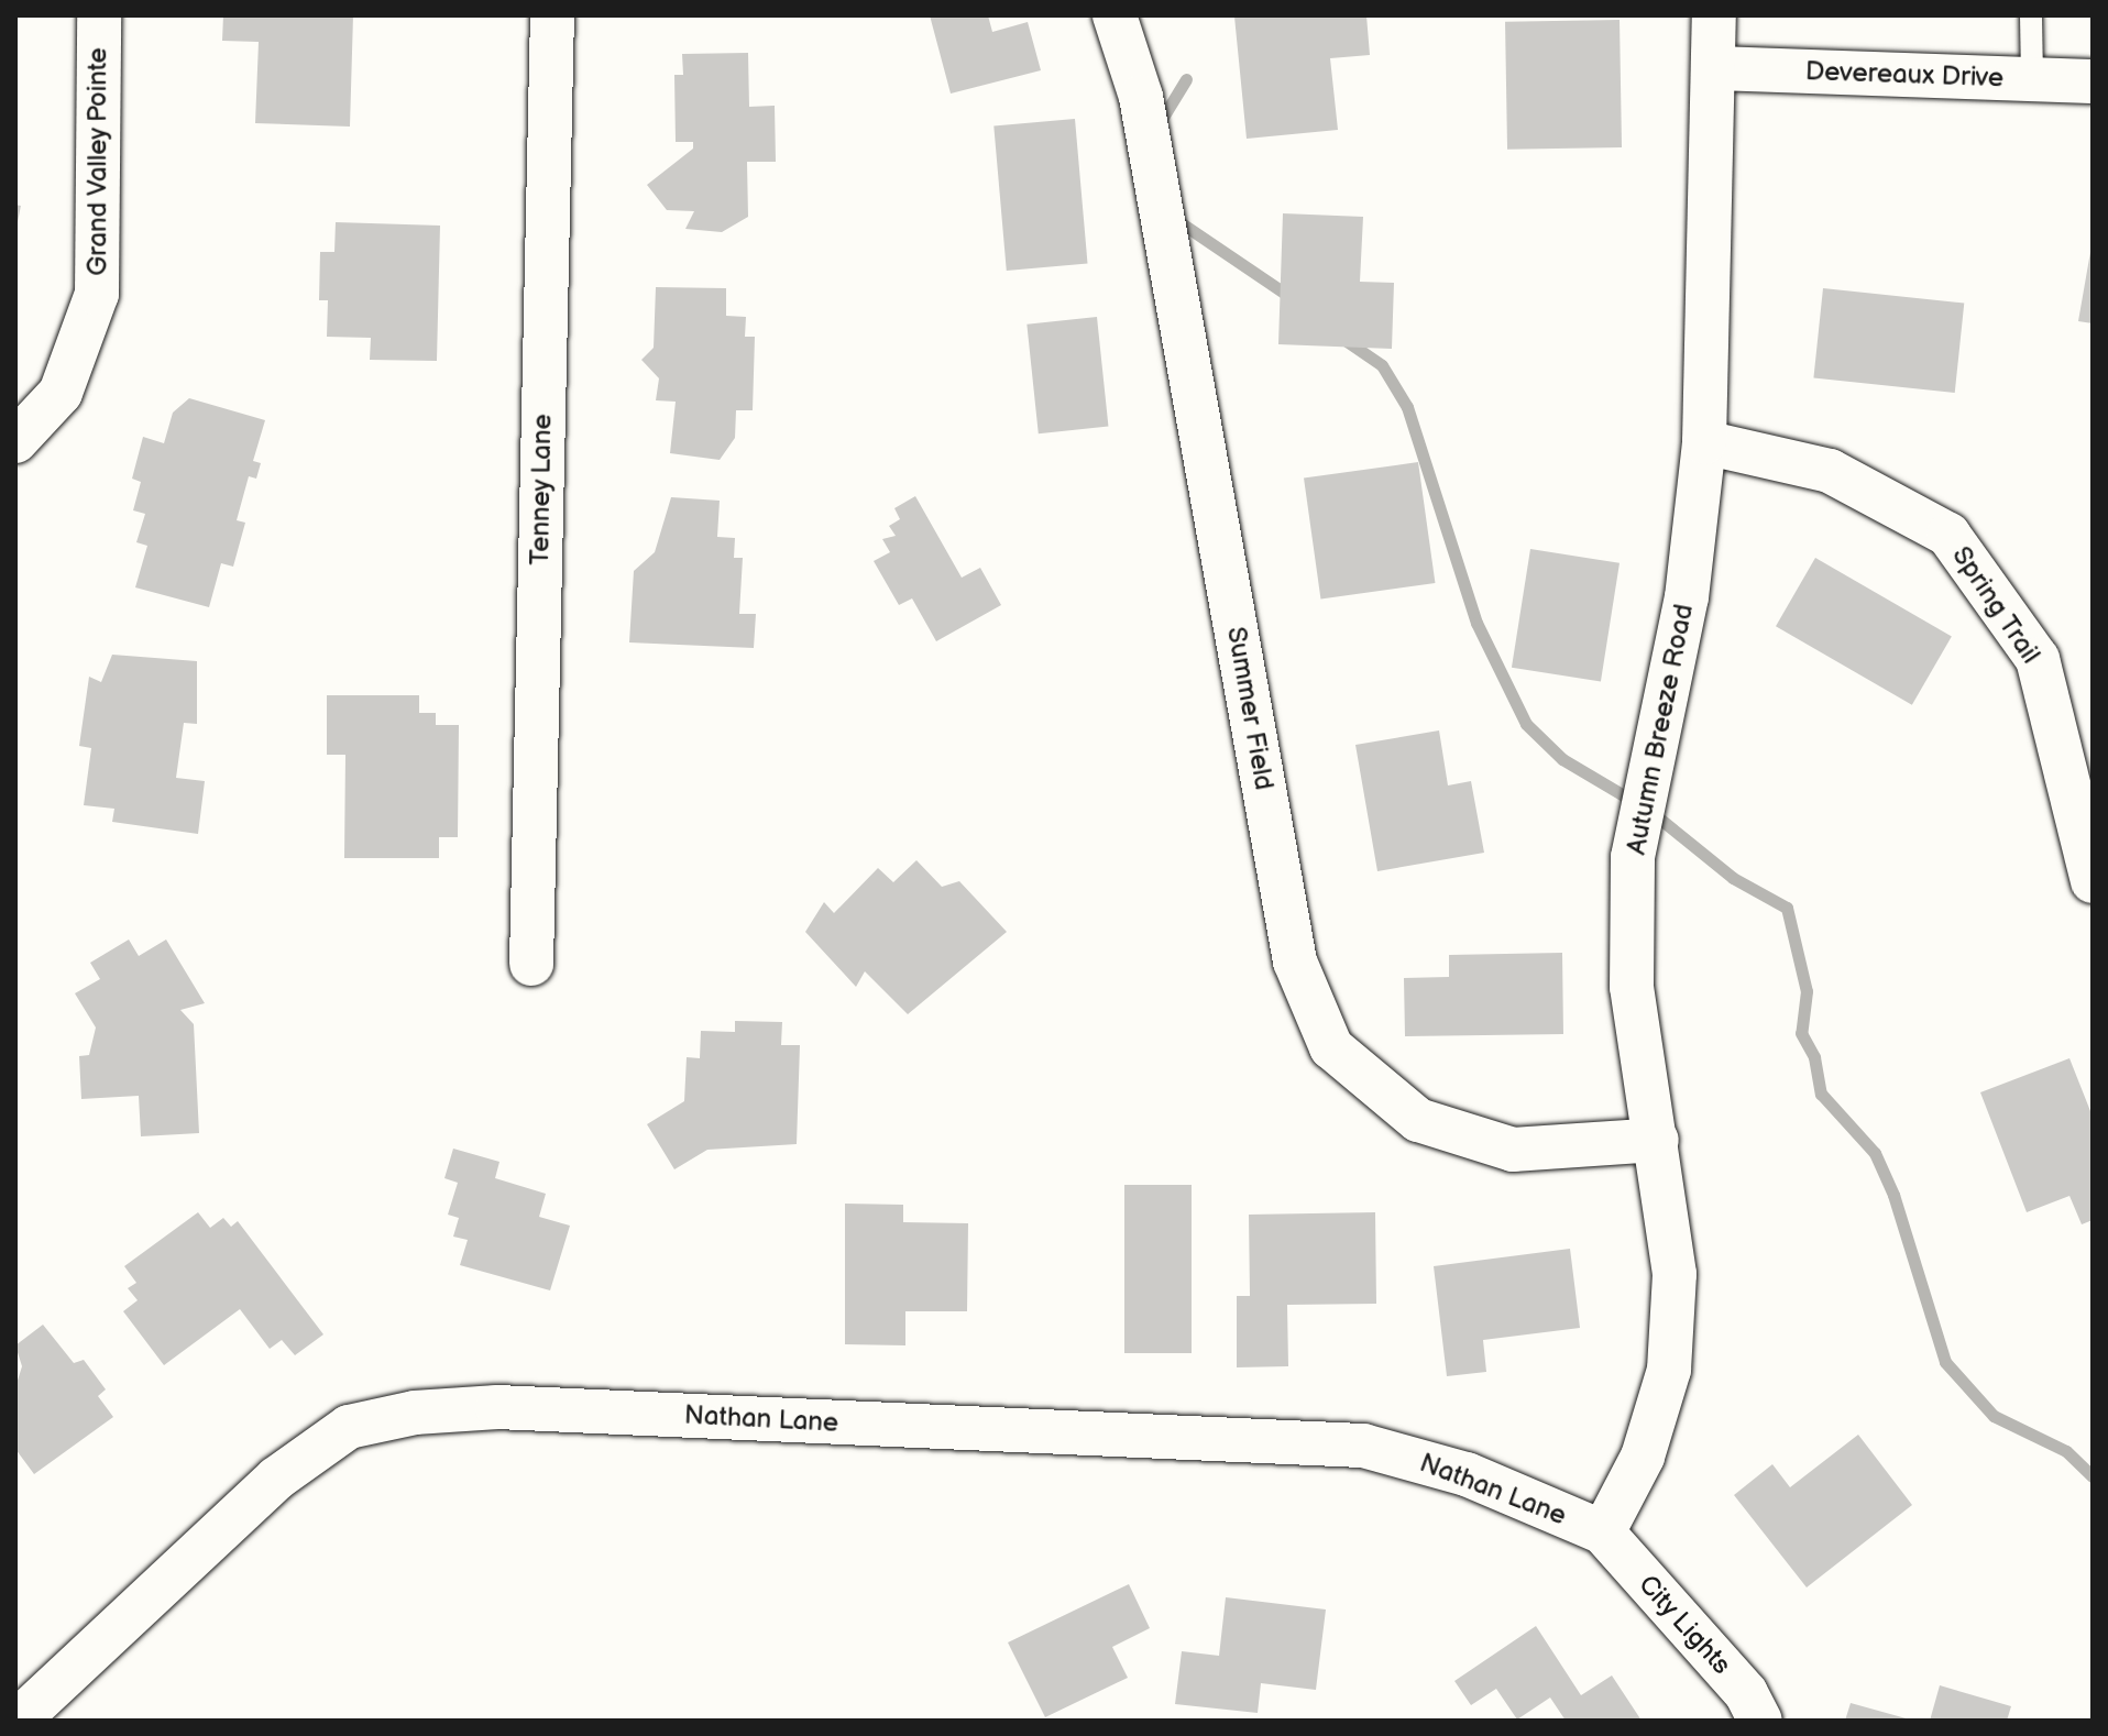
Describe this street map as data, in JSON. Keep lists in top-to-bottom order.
{
  "streets": {
    "street": [
      "Devereaux Drive",
      "Grand Valley Pointe",
      "Tenney Lane",
      "Spring Trail",
      "Summer Field",
      "Autumn Breeze Road",
      "Nathan Lane",
      "City Lights"
    ]
  },
  "crossings": [
    ["Devereaux Drive", "Autumn Breeze Road"],
    ["Spring Trail", "Autumn Breeze Road"],
    ["Summer Field", "Autumn Breeze Road"],
    ["Autumn Breeze Road", "Nathan Lane"],
    ["Autumn Breeze Road", "City Lights"],
    ["Nathan Lane", "City Lights"]
  ]
}
